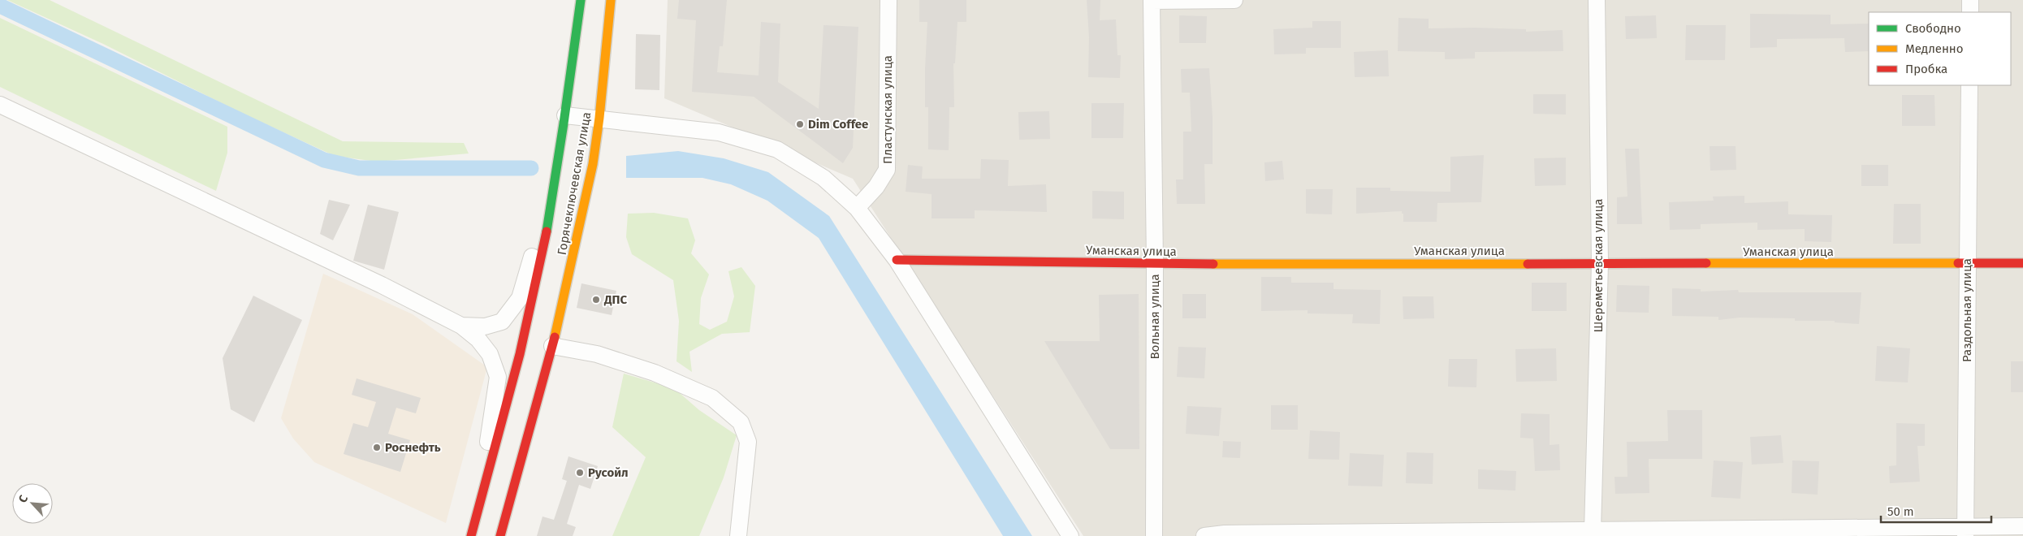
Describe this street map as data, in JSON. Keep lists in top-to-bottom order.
{
  "streets": {
    "street": [
      "Пластунская улица",
      "Горячеключевская улица",
      "Уманская улица",
      "Шереметьевская улица",
      "Раздольная улица",
      "Вольная улица"
    ]
  },
  "crossings": [
    ["Уманская улица", "Шереметьевская улица"],
    ["Уманская улица", "Раздольная улица"],
    ["Уманская улица", "Вольная улица"]
  ],
  "places": [
    "Dim Coffee",
    "ДПС",
    "Роснефть",
    "Русойл"
  ],
  "legend": ["Свободно", "Медленно", "Пробка"],
  "scale_bar": "50 m",
  "north": "top left"
}
